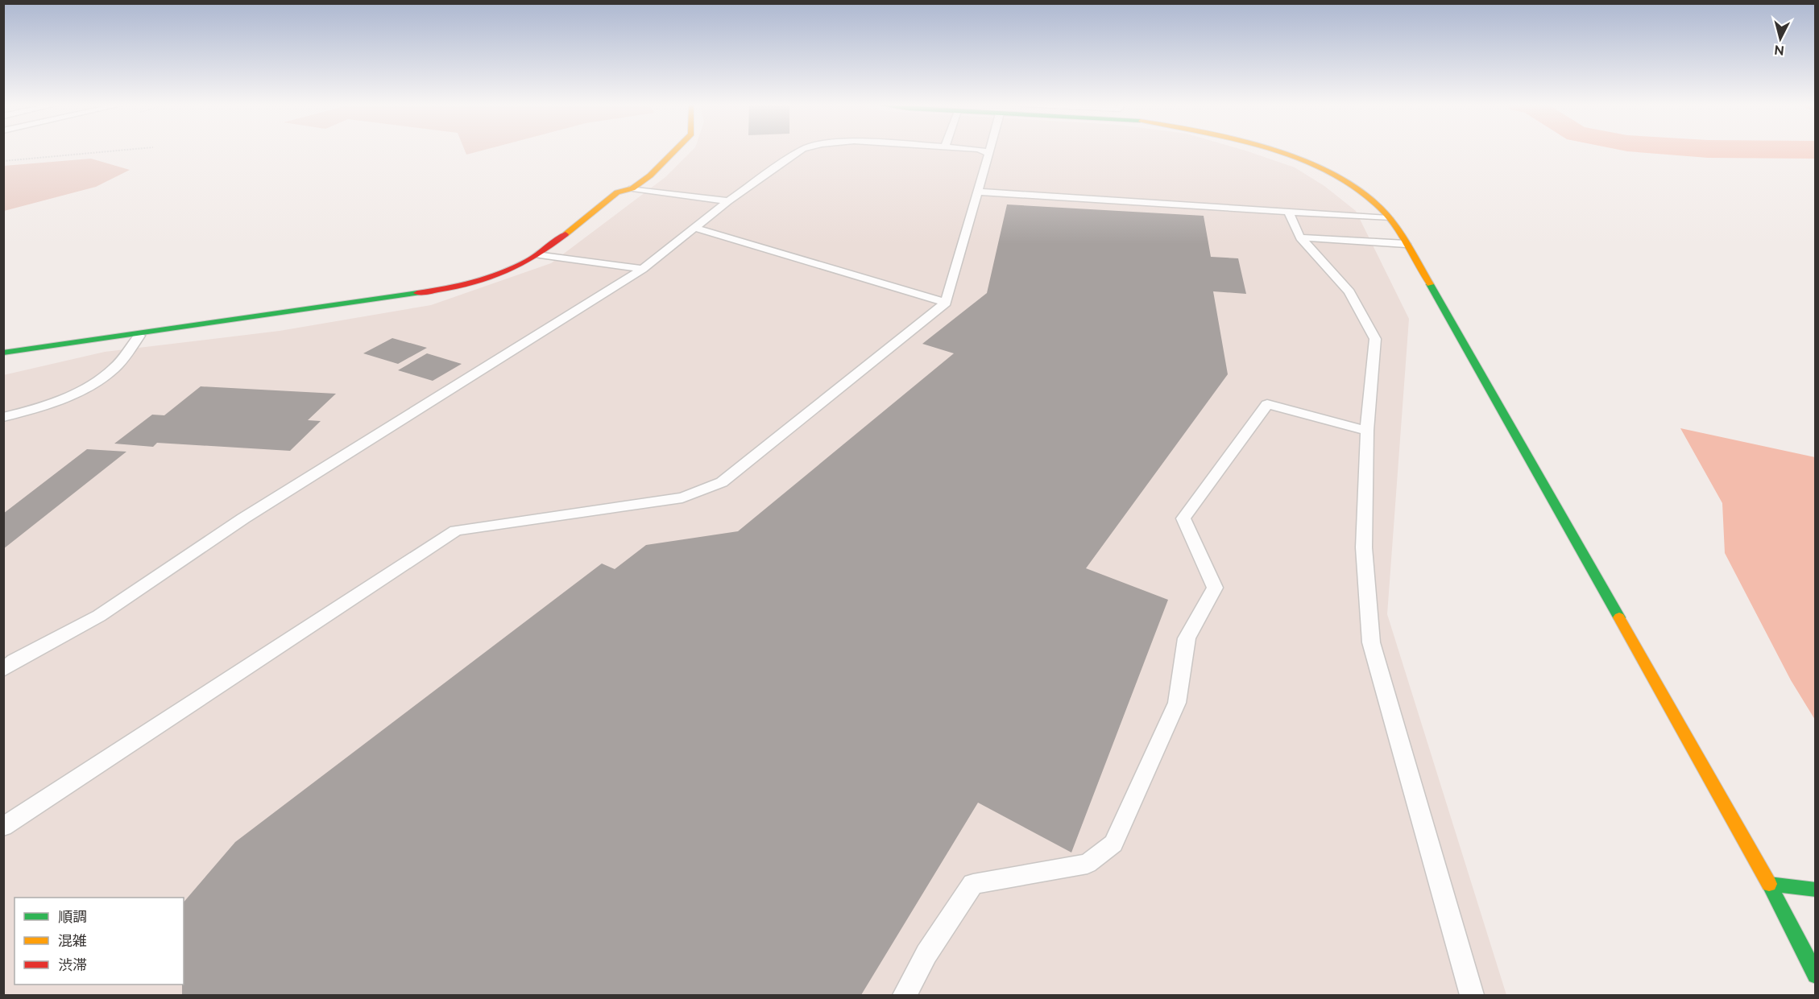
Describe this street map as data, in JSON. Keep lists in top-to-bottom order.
{
  "legend": ["順調", "混雑", "渋滞"],
  "north": "bottom"
}
